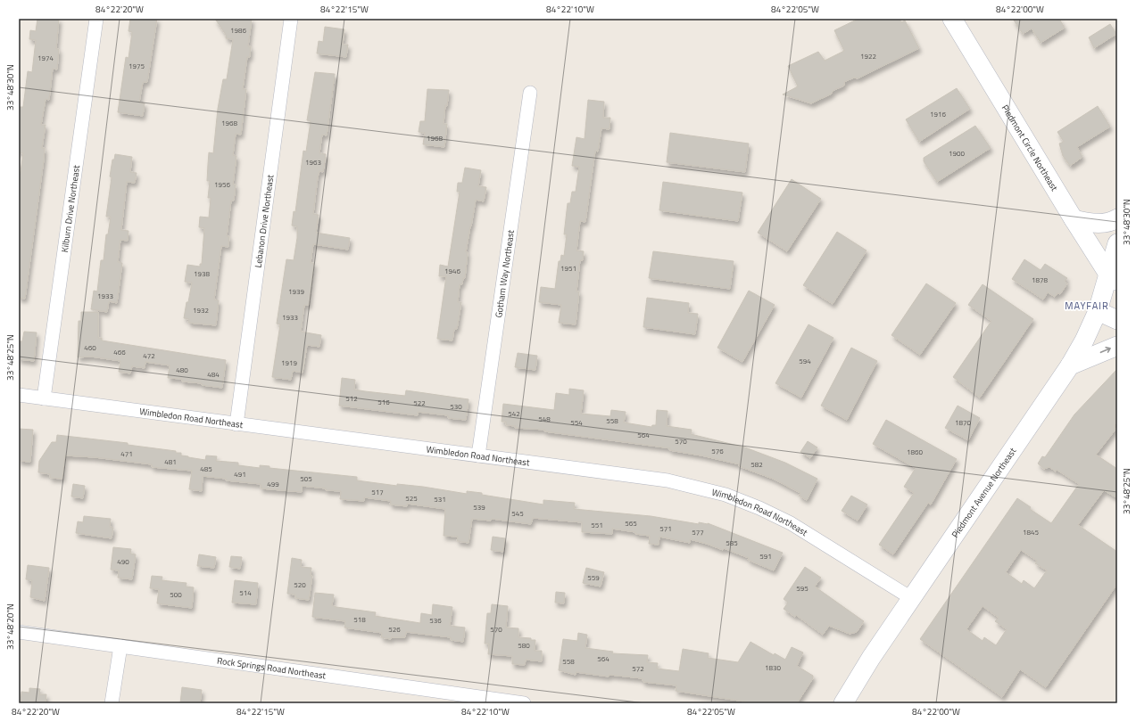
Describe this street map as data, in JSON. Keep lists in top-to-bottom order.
{
  "streets": {
    "main road": ["Piedmont Circle Northeast", "Piedmont Avenue Northeast"],
    "street": [
      "Kilburn Drive Northeast",
      "Lebanon Drive Northeast",
      "Gotham Way Northeast",
      "Wimbledon Road Northeast",
      "Rock Springs Road Northeast"
    ]
  },
  "crossings": [
    ["Piedmont Circle Northeast", "Piedmont Avenue Northeast"],
    ["Kilburn Drive Northeast", "Wimbledon Road Northeast"],
    ["Lebanon Drive Northeast", "Wimbledon Road Northeast"],
    ["Gotham Way Northeast", "Wimbledon Road Northeast"],
    ["Wimbledon Road Northeast", "Piedmont Avenue Northeast"]
  ],
  "districts": ["MAYFAIR"],
  "house_numbers": [
    "1986",
    "1922",
    "1974",
    "1975",
    "1916",
    "1968",
    "1968",
    "1900",
    "1963",
    "1956",
    "1951",
    "1946",
    "1938",
    "1878",
    "1939",
    "1933",
    "1932",
    "1933",
    "460",
    "466",
    "472",
    "594",
    "1919",
    "480",
    "484",
    "512",
    "516",
    "522",
    "530",
    "542",
    "548",
    "558",
    "554",
    "1870",
    "564",
    "570",
    "576",
    "1860",
    "471",
    "481",
    "582",
    "485",
    "491",
    "505",
    "499",
    "517",
    "525",
    "531",
    "539",
    "545",
    "565",
    "551",
    "571",
    "577",
    "1845",
    "585",
    "591",
    "490",
    "559",
    "520",
    "595",
    "514",
    "500",
    "518",
    "536",
    "526",
    "570",
    "580",
    "564",
    "558",
    "1830",
    "572"
  ],
  "coordinates": [
    "84°22'20\"W",
    "84°22'15\"W",
    "84°22'10\"W",
    "84°22'05\"W",
    "84°22'00\"W",
    "33°48'30\"N",
    "33°48'25\"N",
    "33°48'20\"N"
  ]
}
